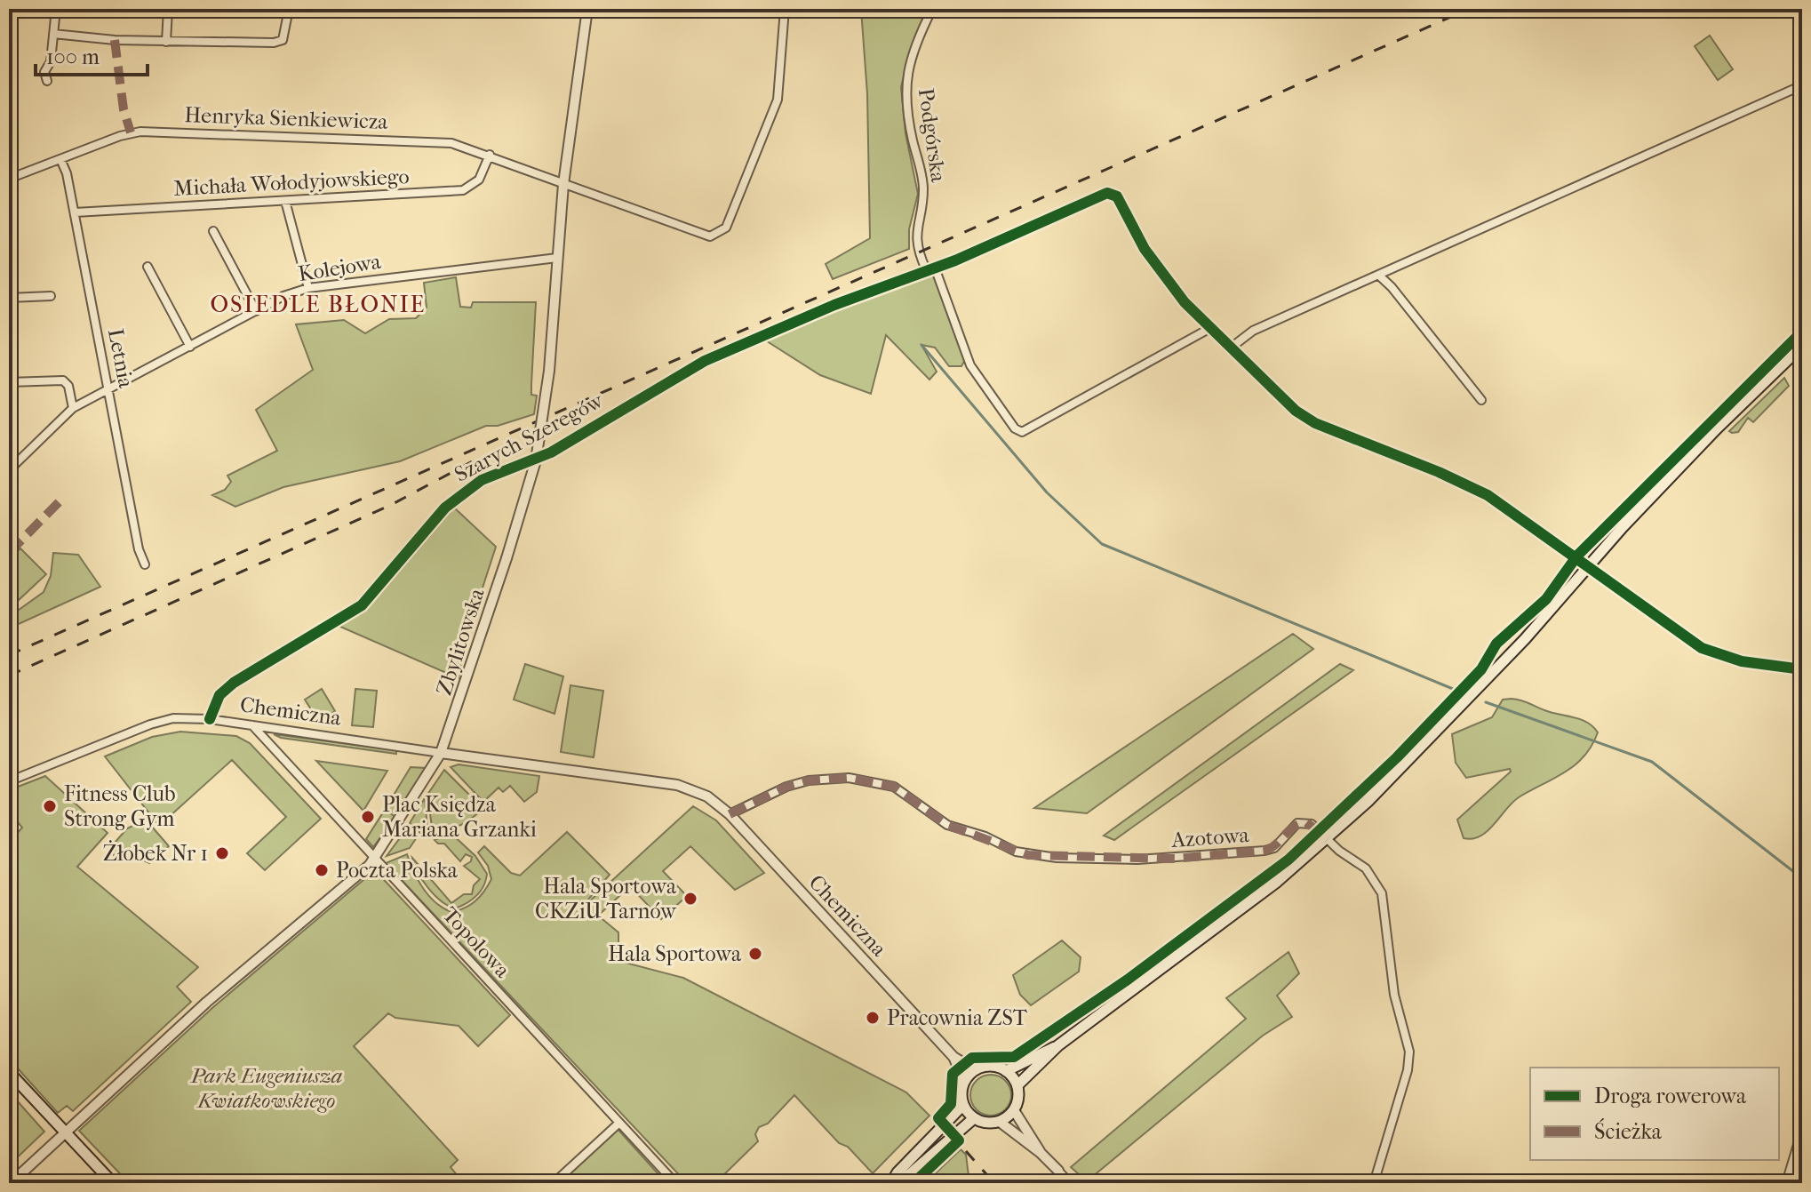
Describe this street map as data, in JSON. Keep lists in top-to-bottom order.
{
  "streets": {
    "street": [
      "Henryka Sienkiewicza",
      "Podgórska",
      "Michała Wołodyjowskiego",
      "Kolejowa",
      "Letnia",
      "Szarych Szeregów",
      "Zbylitowska",
      "Chemiczna",
      "Azotowa",
      "Topolowa"
    ]
  },
  "crossings": [
    ["Henryka Sienkiewicza", "Michała Wołodyjowskiego"],
    ["Henryka Sienkiewicza", "Letnia"],
    ["Henryka Sienkiewicza", "Zbylitowska"],
    ["Podgórska", "Szarych Szeregów"],
    ["Michała Wołodyjowskiego", "Letnia"],
    ["Kolejowa", "Letnia"],
    ["Kolejowa", "Zbylitowska"],
    ["Szarych Szeregów", "Chemiczna"],
    ["Zbylitowska", "Chemiczna"],
    ["Zbylitowska", "Topolowa"],
    ["Chemiczna", "Azotowa"],
    ["Chemiczna", "Topolowa"]
  ],
  "districts": ["OSIEDLE BŁONIE"],
  "parks": ["Park Eugeniusza Kwiatkowskiego"],
  "places": [
    "Fitness Club Strong Gym",
    "Plac Księdza Mariana Grzanki",
    "Żłobek Nr 1",
    "Poczta Polska",
    "Hala Sportowa CKZiU Tarnów",
    "Hala Sportowa",
    "Pracownia ZST"
  ],
  "legend": ["Droga rowerowa", "Ścieżka"],
  "scale_bar": "100 m"
}
